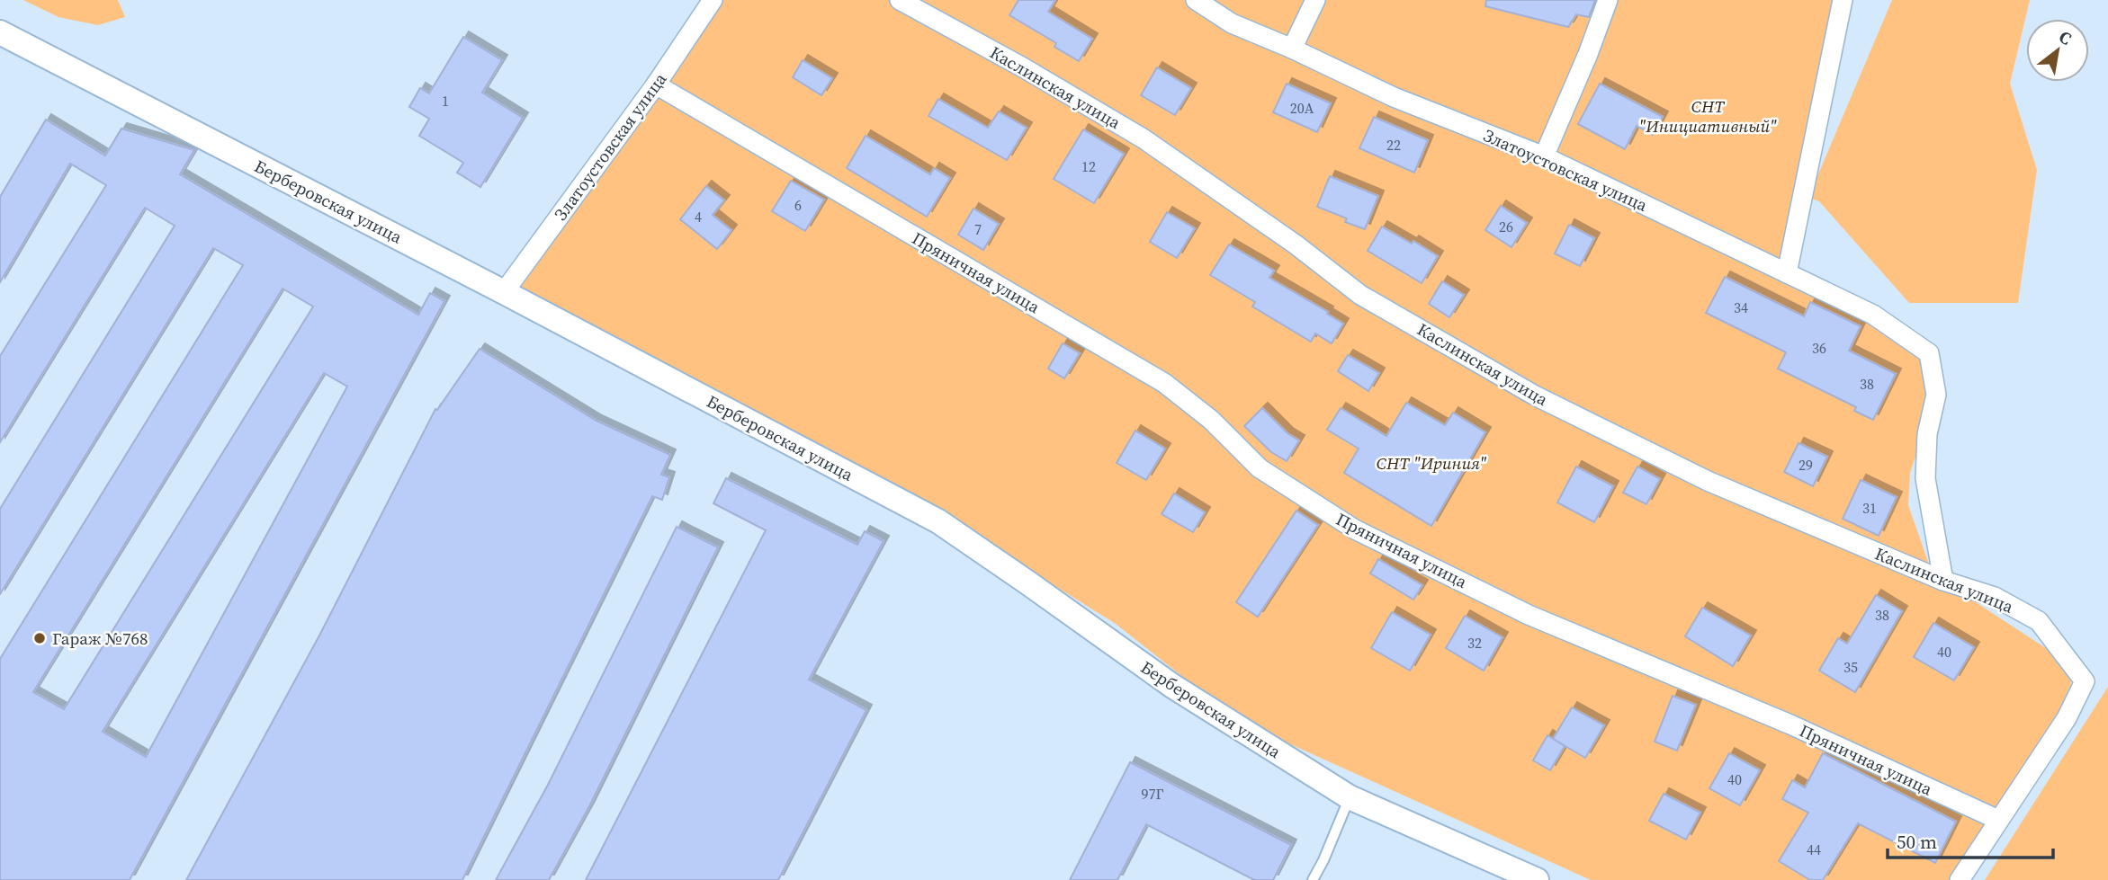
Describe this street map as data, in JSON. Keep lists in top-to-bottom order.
{
  "streets": {
    "street": [
      "Каслинская улица",
      "Златоустовская улица",
      "Берберовская улица",
      "Пряничная улица"
    ]
  },
  "crossings": [
    ["Каслинская улица", "Златоустовская улица"],
    ["Каслинская улица", "Пряничная улица"],
    ["Златоустовская улица", "Берберовская улица"],
    ["Златоустовская улица", "Пряничная улица"]
  ],
  "parks": ["СНТ \"Инициативный\"", "СНТ \"Ириния\""],
  "places": ["Гараж №768"],
  "house_numbers": [
    "1",
    "20А",
    "22",
    "12",
    "6",
    "4",
    "26",
    "7",
    "34",
    "36",
    "38",
    "29",
    "31",
    "38",
    "32",
    "40",
    "35",
    "40",
    "97Г",
    "44"
  ],
  "scale_bar": "50 m",
  "north": "top right"
}
